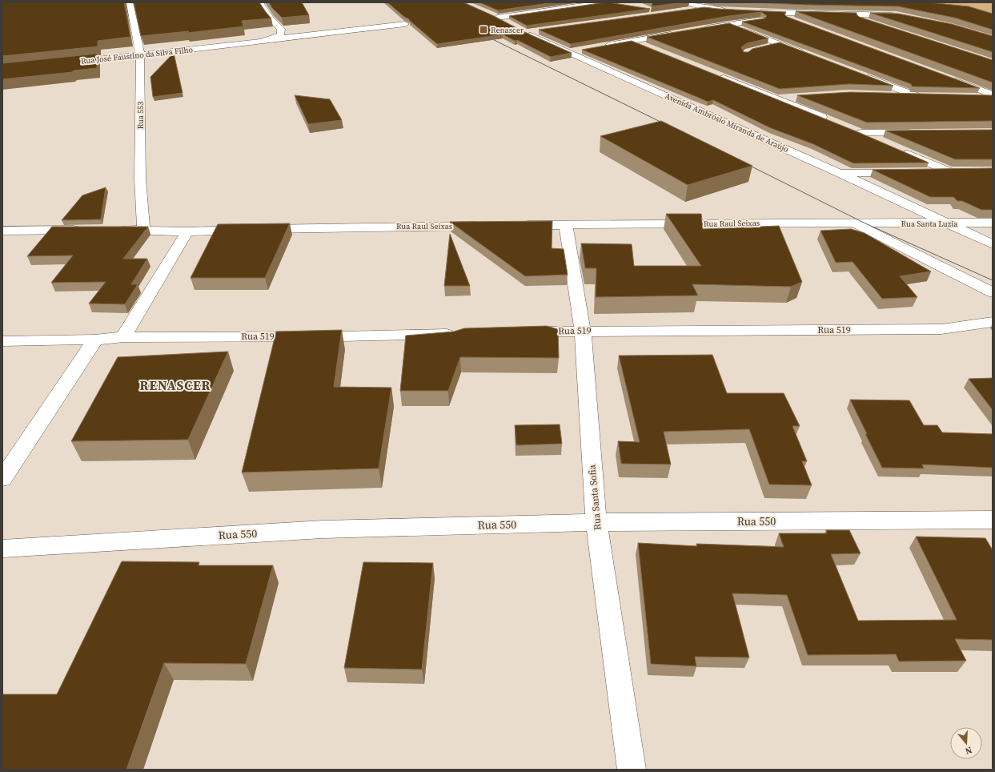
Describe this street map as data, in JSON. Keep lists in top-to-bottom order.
{
  "streets": {
    "street": [
      "Rua José Faustino da Silva Filho",
      "Rua 553",
      "Avenida Ambrósio Miranda de Araújo",
      "Rua Raul Seixas",
      "Rua Santa Luzia",
      "Rua 519",
      "Rua Santa Sofia",
      "Rua 550"
    ]
  },
  "crossings": [
    ["Rua José Faustino da Silva Filho", "Rua 553"],
    ["Rua 553", "Rua Raul Seixas"],
    ["Avenida Ambrósio Miranda de Araújo", "Rua Santa Luzia"],
    ["Rua Raul Seixas", "Rua Santa Luzia"],
    ["Rua Raul Seixas", "Rua Santa Sofia"],
    ["Rua 519", "Rua Santa Sofia"],
    ["Rua Santa Sofia", "Rua 550"]
  ],
  "districts": ["RENASCER"],
  "places": {
    "transit": ["Renascer"]
  },
  "north": "bottom"
}
